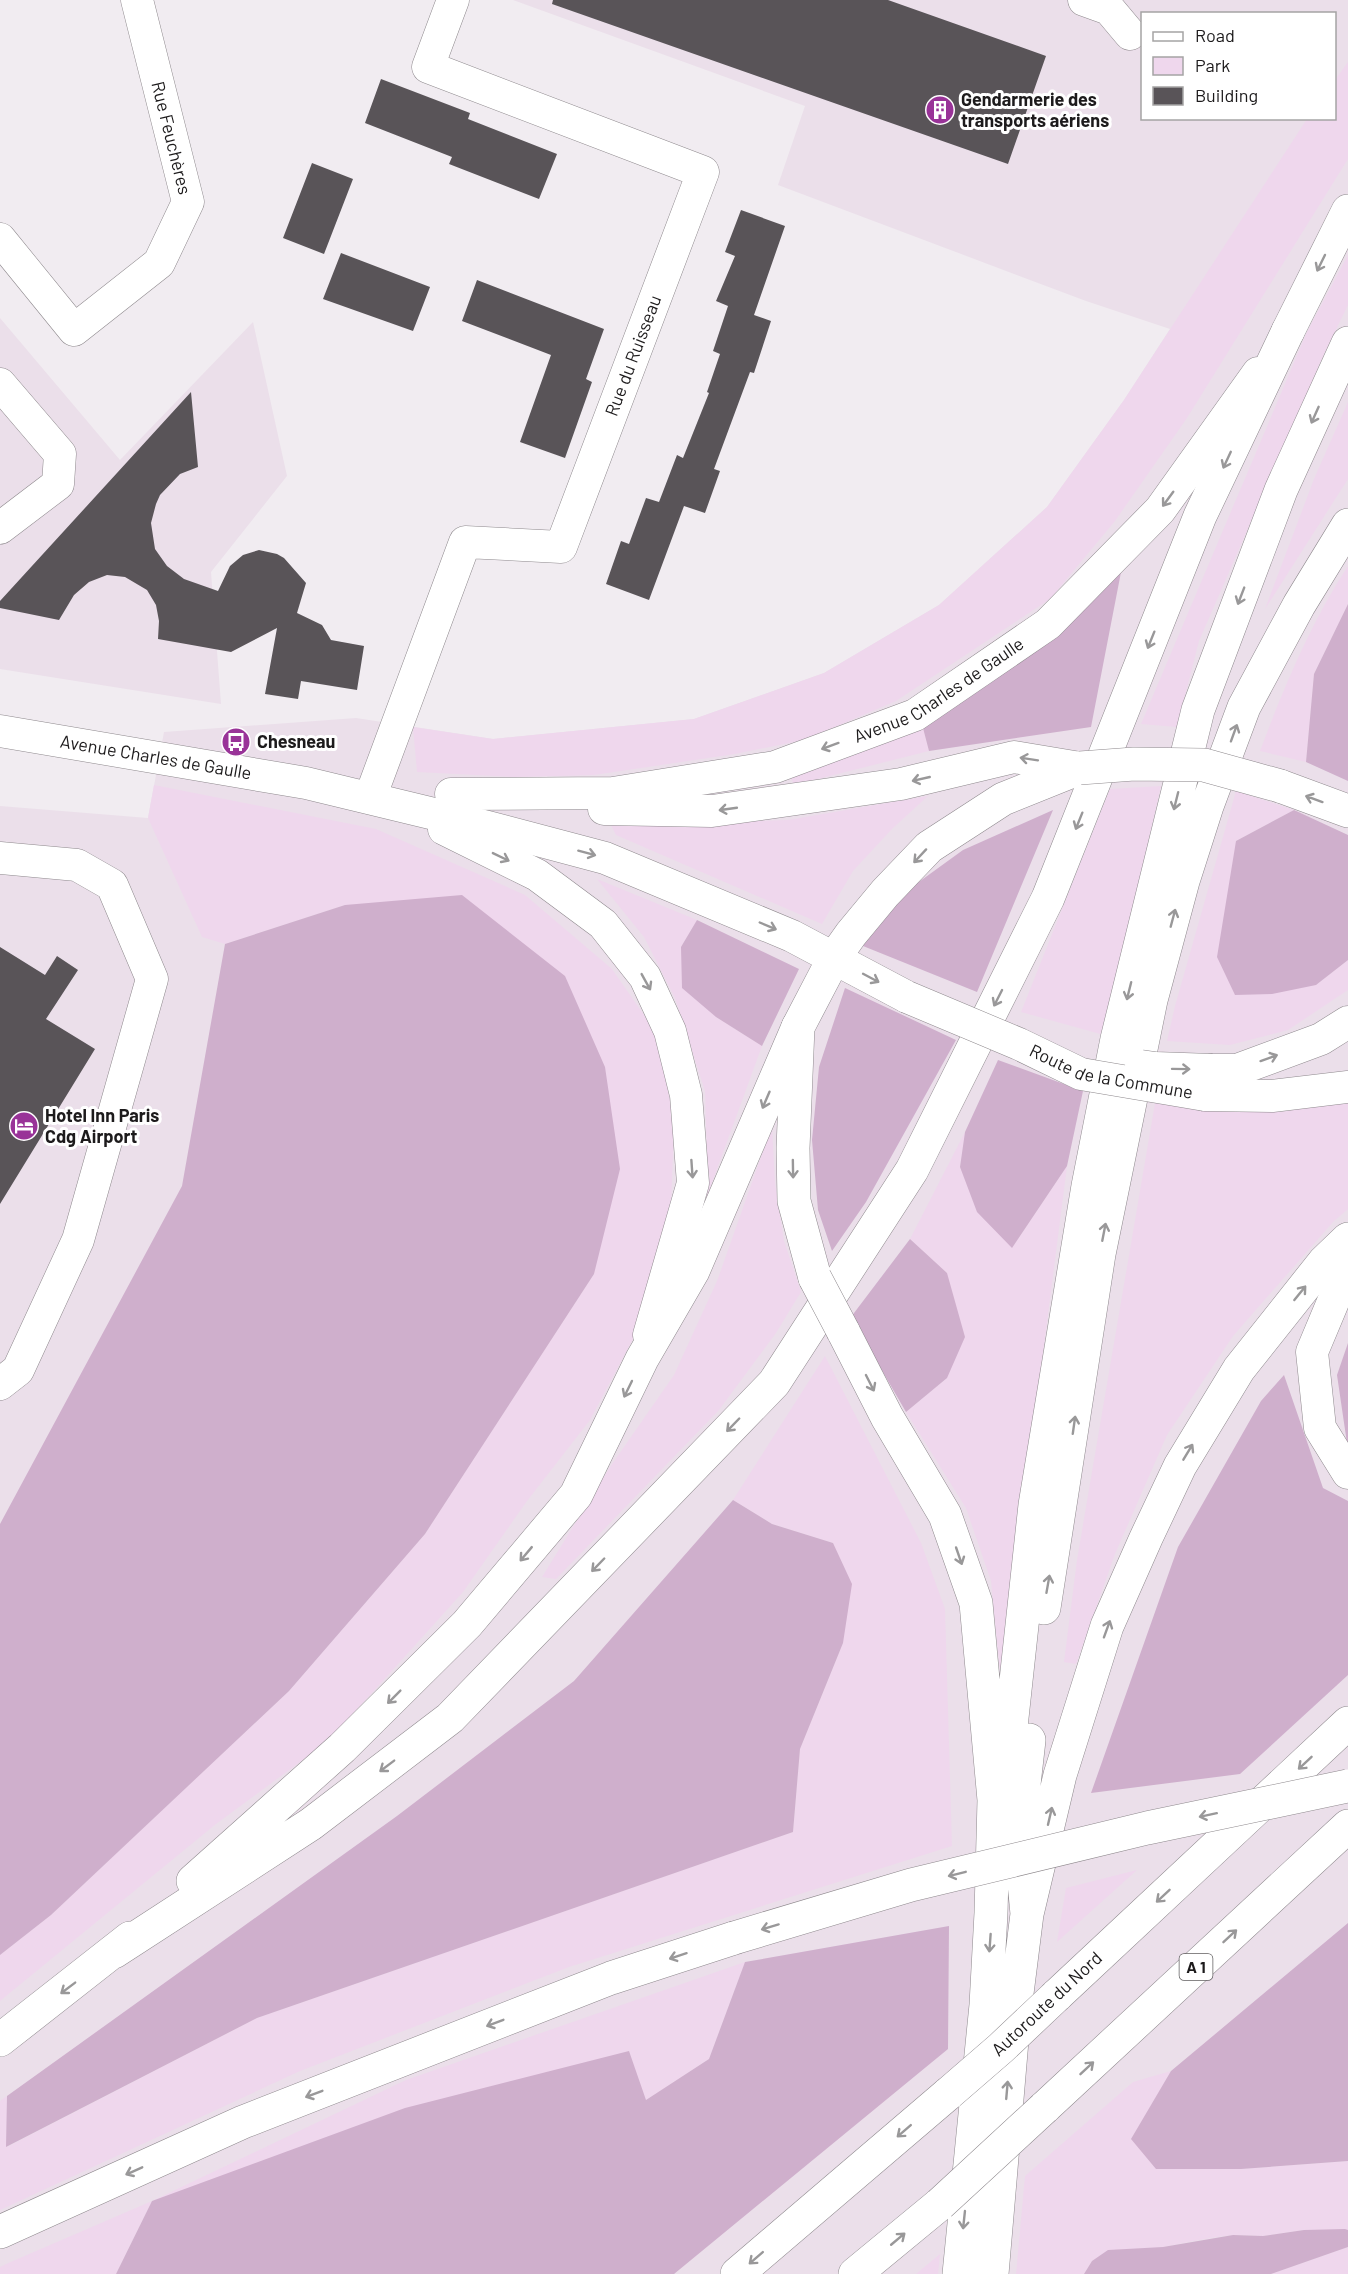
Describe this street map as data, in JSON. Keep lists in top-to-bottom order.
{
  "streets": {
    "main road": ["A 1", "Autoroute du Nord"],
    "street": [
      "Rue Feuchères",
      "Rue du Ruisseau",
      "Avenue Charles de Gaulle",
      "Route de la Commune"
    ]
  },
  "crossings": [
    ["Rue du Ruisseau", "Avenue Charles de Gaulle"],
    ["Avenue Charles de Gaulle", "Route de la Commune"]
  ],
  "one_way": ["Route de la Commune"],
  "places": {
    "building": ["Gendarmerie des transports aériens"],
    "bus stop": ["Chesneau"],
    "hotel": ["Hotel Inn Paris Cdg Airport"]
  },
  "legend": ["Road", "Park", "Building"]
}
